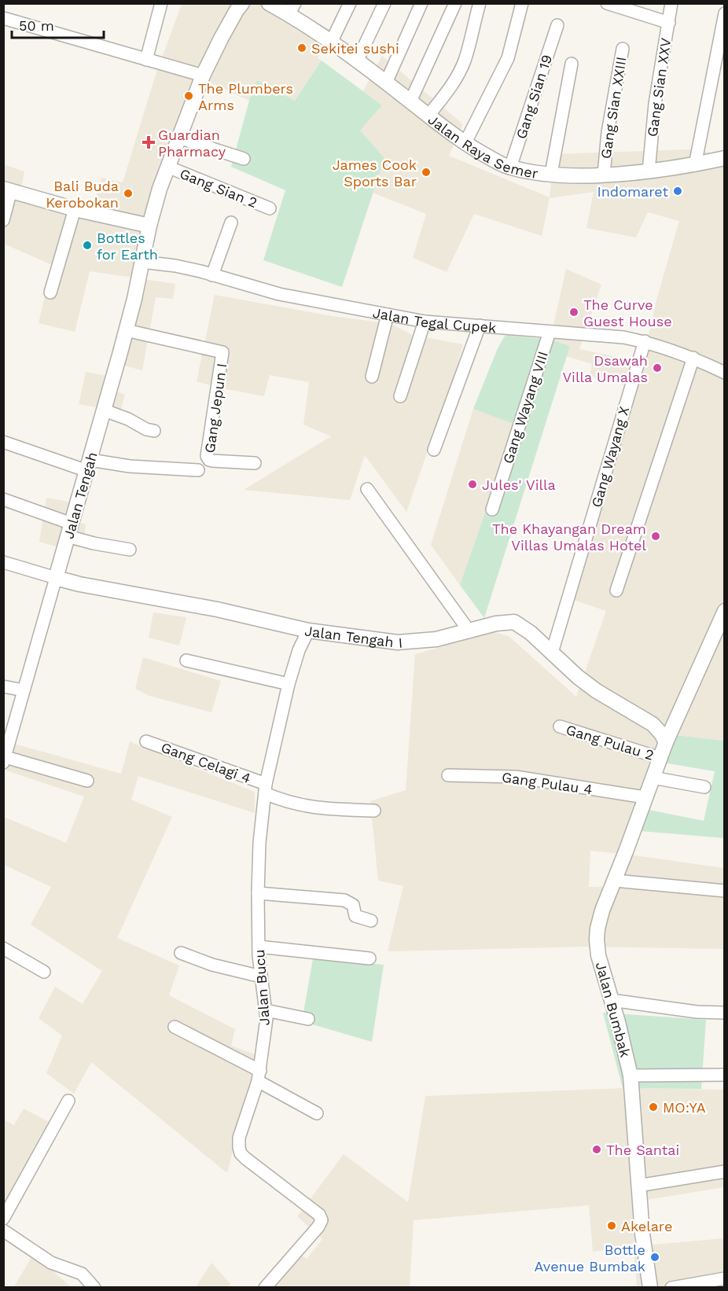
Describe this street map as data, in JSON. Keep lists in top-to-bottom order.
{
  "streets": {
    "street": [
      "Gang Sian XXV",
      "Gang Sian 19",
      "Gang Sian XXIII",
      "Jalan Raya Semer",
      "Gang Sian 2",
      "Jalan Tegal Cupek",
      "Gang Wayang VIII",
      "Gang Jepun I",
      "Gang Wayang X",
      "Jalan Tengah",
      "Jalan Tengah I",
      "Gang Pulau 2",
      "Gang Celagi 4",
      "Gang Pulau 4",
      "Jalan Bucu",
      "Jalan Bumbak"
    ]
  },
  "crossings": [
    ["Gang Sian XXV", "Jalan Raya Semer"],
    ["Gang Sian 19", "Jalan Raya Semer"],
    ["Gang Sian XXIII", "Jalan Raya Semer"],
    ["Gang Sian 2", "Jalan Tengah"],
    ["Jalan Tegal Cupek", "Gang Wayang VIII"],
    ["Jalan Tegal Cupek", "Gang Wayang X"],
    ["Jalan Tegal Cupek", "Jalan Tengah"],
    ["Gang Jepun I", "Jalan Tengah"],
    ["Gang Wayang X", "Jalan Tengah I"],
    ["Jalan Tengah", "Jalan Tengah I"],
    ["Jalan Tengah I", "Jalan Bucu"],
    ["Jalan Tengah I", "Jalan Bumbak"],
    ["Gang Pulau 2", "Jalan Bumbak"],
    ["Gang Celagi 4", "Jalan Bucu"],
    ["Gang Pulau 4", "Jalan Bumbak"]
  ],
  "places": {
    "other": [
      "Sekitei sushi",
      "The Plumbers Arms",
      "James Cook Sports Bar",
      "Indomaret",
      "Bali Buda Kerobokan",
      "Bottles for Earth",
      "The Curve Guest House",
      "Dsawah Villa Umalas",
      "Jules' Villa",
      "The Khayangan Dream Villas Umalas Hotel",
      "MO:YA",
      "The Santai",
      "Akelare",
      "Bottle Avenue Bumbak"
    ],
    "health": ["Guardian Pharmacy"]
  },
  "scale_bar": "50 m"
}
